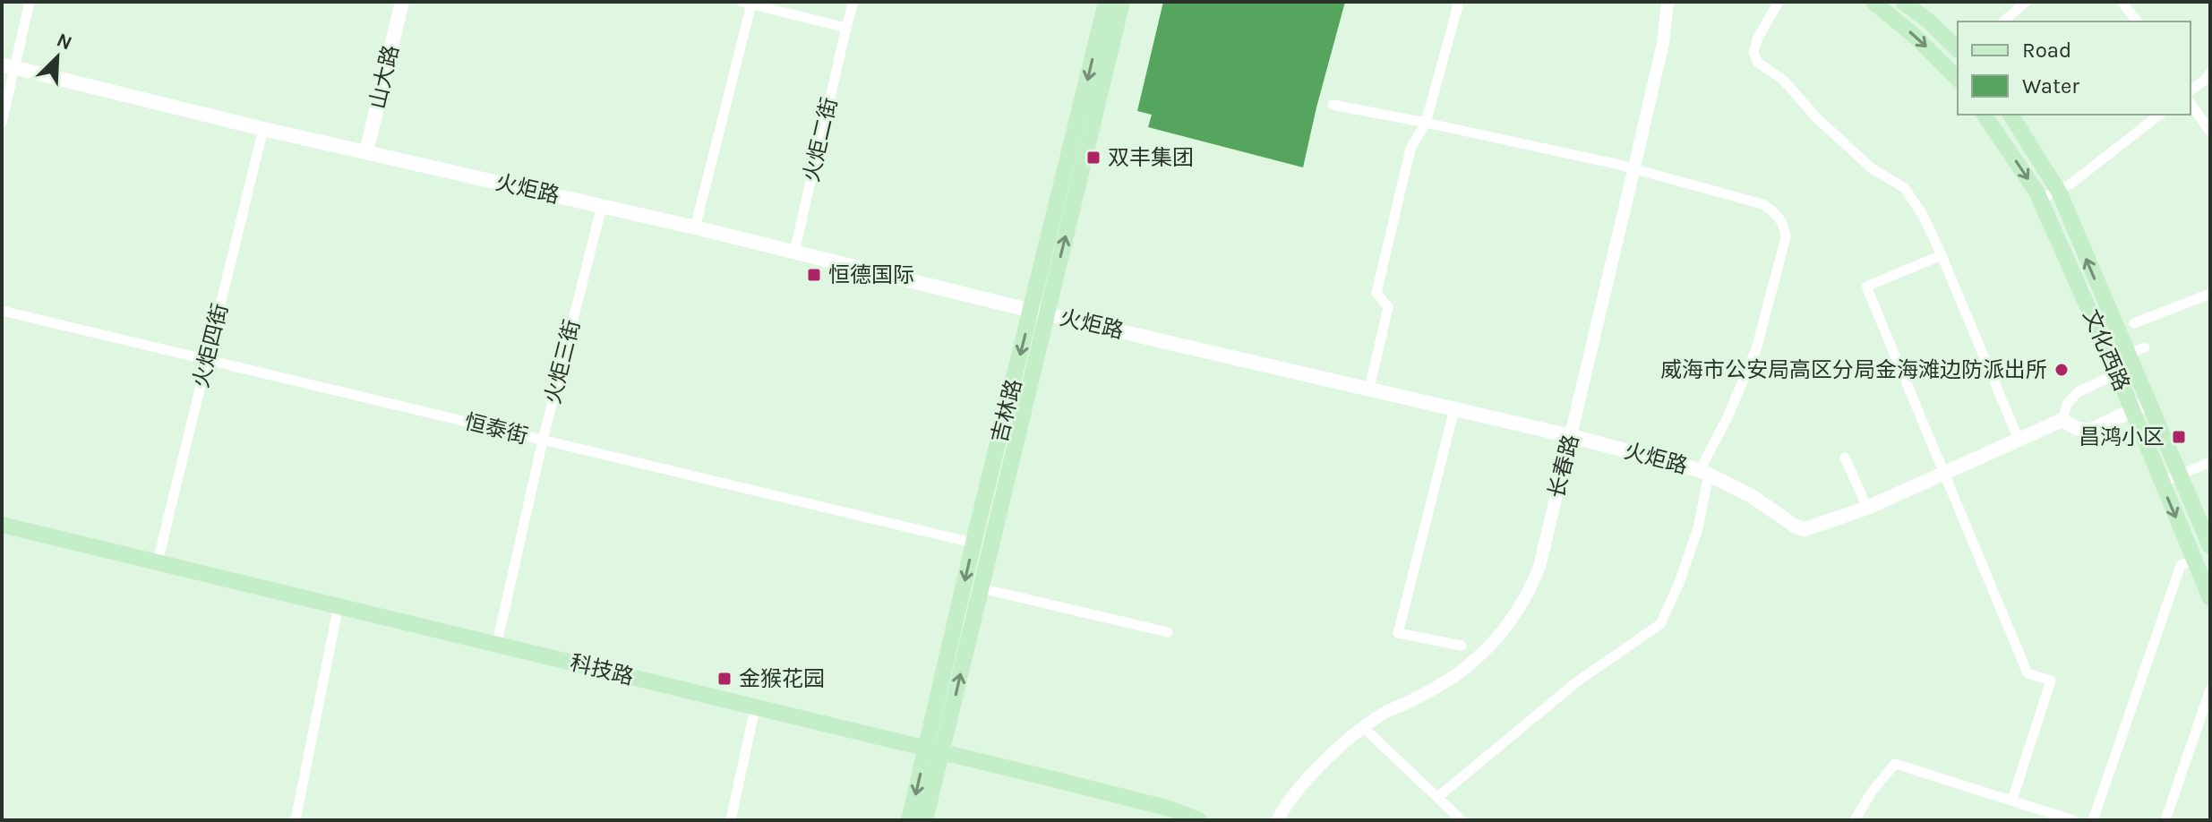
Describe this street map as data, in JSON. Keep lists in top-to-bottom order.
{
  "streets": {
    "main road": [
      "山大路",
      "火炬路",
      "文化西路",
      "吉林路",
      "科技路"
    ],
    "street": [
      "火炬二街",
      "火炬四街",
      "火炬三街",
      "恒泰街",
      "长春路"
    ]
  },
  "crossings": [
    ["山大路", "火炬路"],
    ["火炬二街", "火炬路"],
    ["火炬路", "火炬四街"],
    ["火炬路", "火炬三街"],
    ["火炬路", "吉林路"],
    ["火炬路", "长春路"],
    ["火炬四街", "恒泰街"],
    ["火炬四街", "科技路"],
    ["火炬三街", "恒泰街"],
    ["火炬三街", "科技路"],
    ["吉林路", "恒泰街"],
    ["吉林路", "科技路"]
  ],
  "places": {
    "transit": [
      "双丰集团",
      "恒德国际",
      "昌鸿小区",
      "金猴花园"
    ],
    "other": ["威海市公安局高区分局金海滩边防派出所"]
  },
  "legend": ["Road", "Water"],
  "north": "top right"
}
